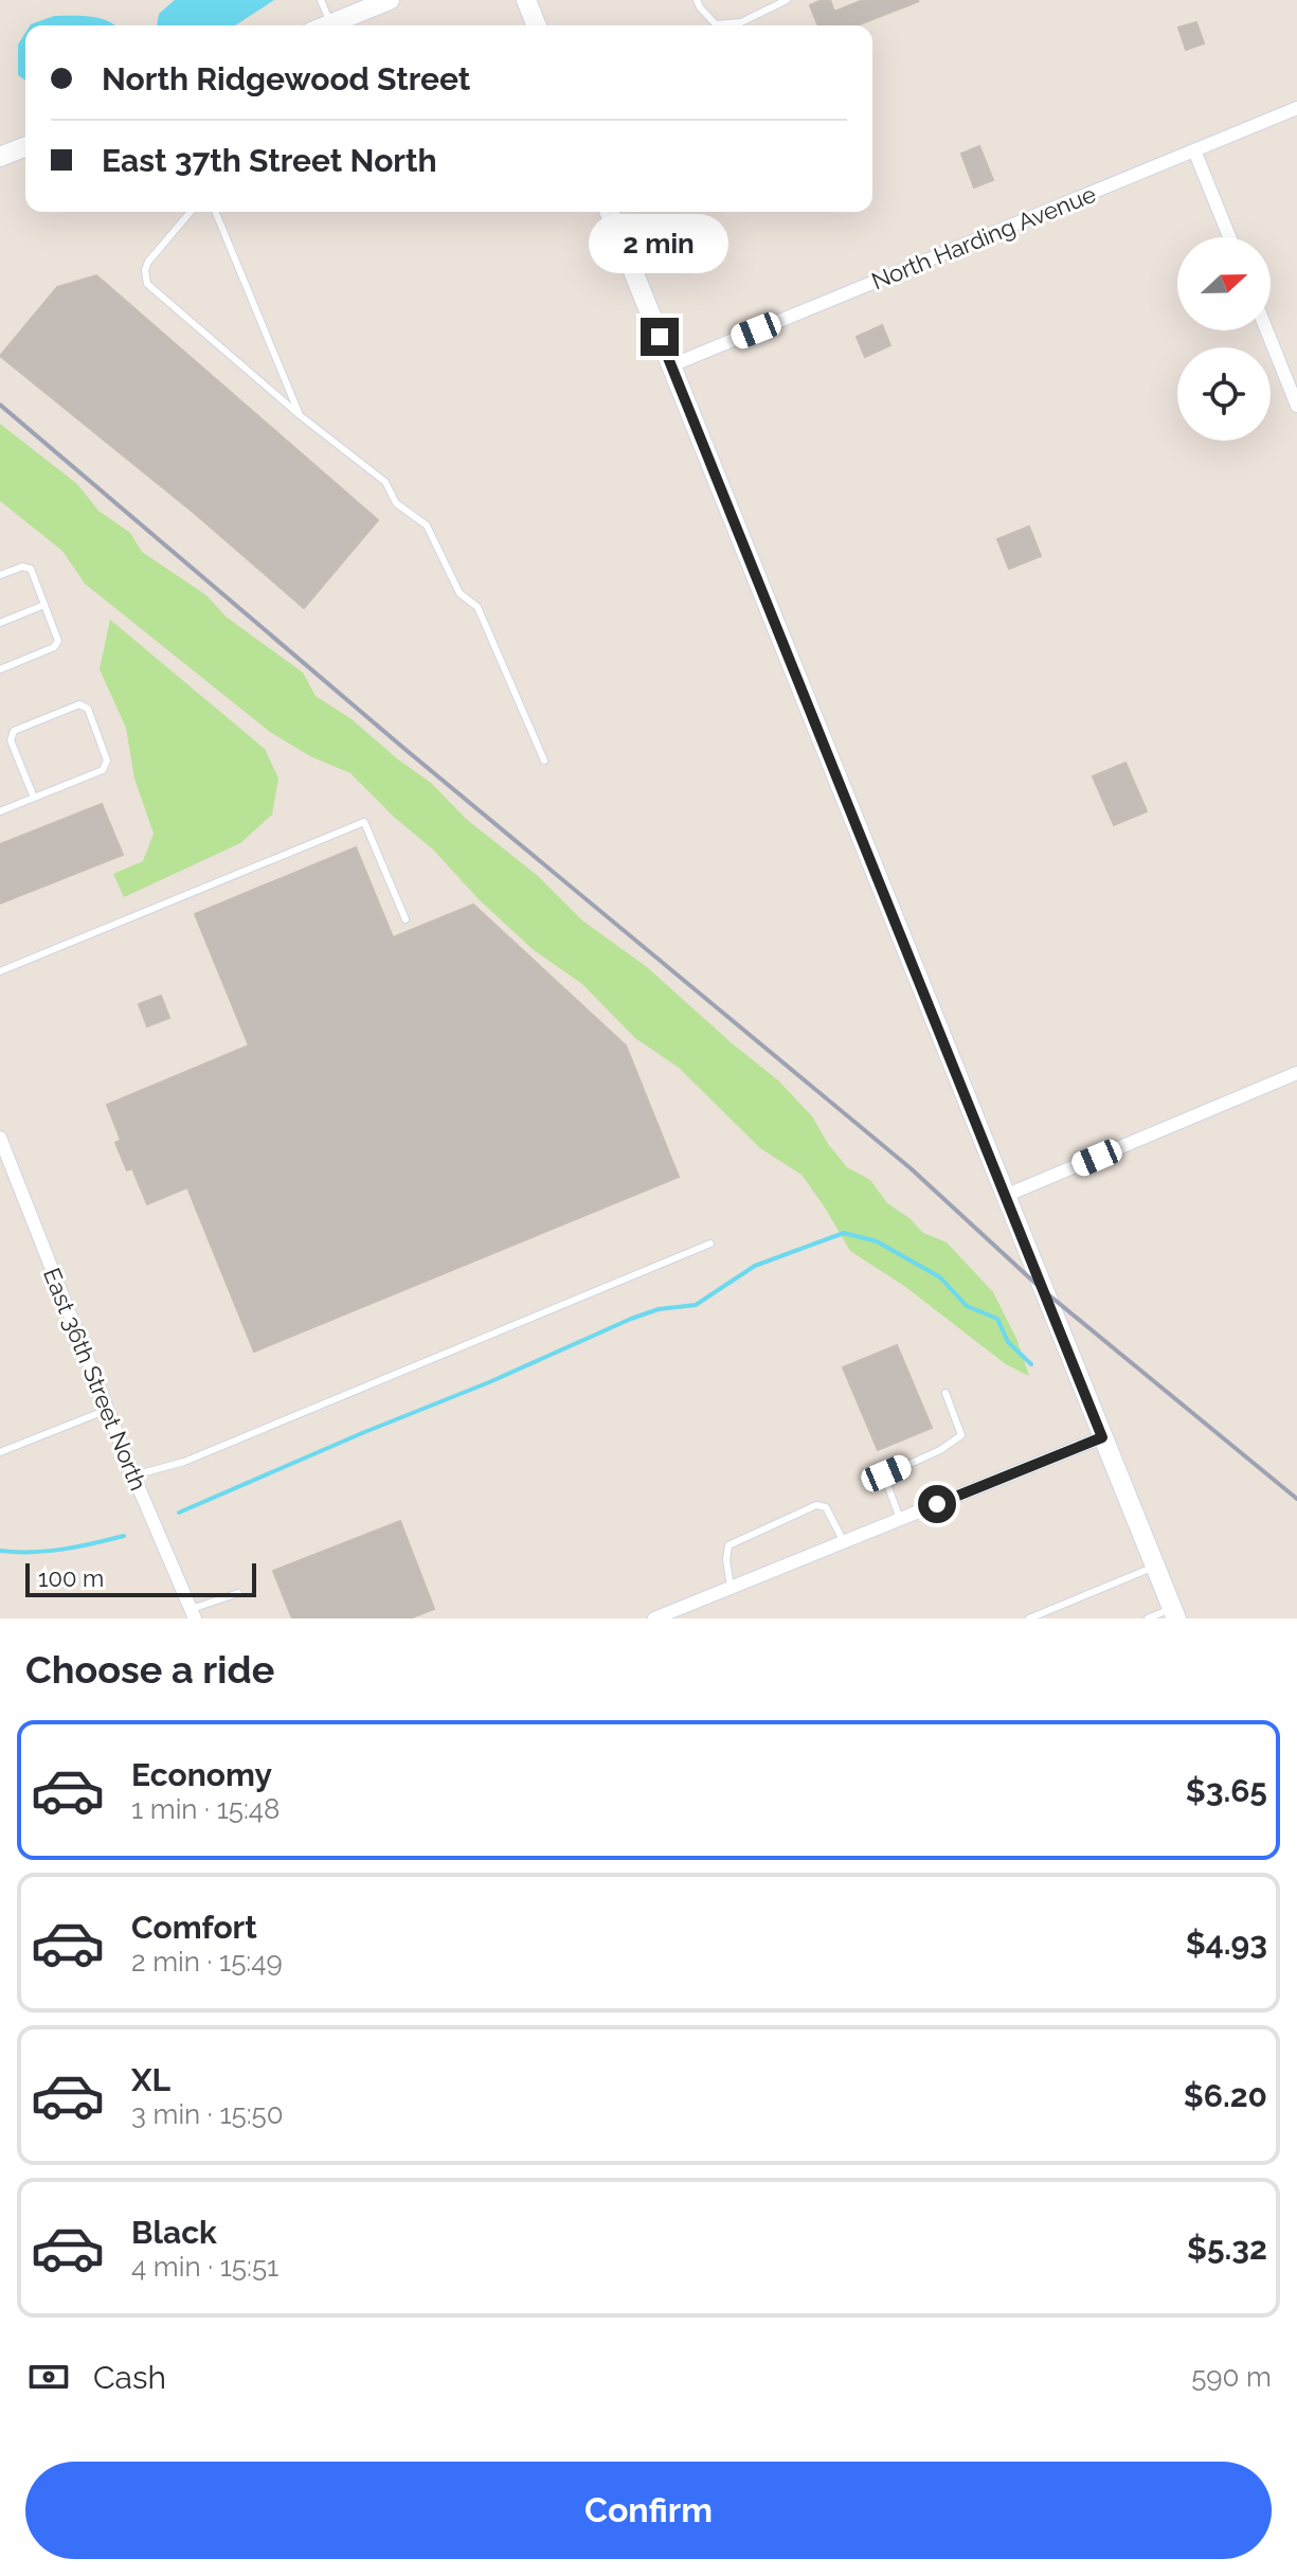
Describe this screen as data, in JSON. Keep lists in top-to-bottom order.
{
  "streets": {
    "street": ["North Harding Avenue", "East 36th Street North"]
  },
  "scale_bar": "100 m",
  "north": "right",
  "page": {
    "banner": ["North Ridgewood Street", "East 37th Street North"],
    "bubble": "2 min",
    "scale": "100 m",
    "heading": "Choose a ride",
    "list": [
      {
        "name": "Economy",
        "note": "1 min · 15:48",
        "value": "$3.65"
      },
      {
        "name": "Comfort",
        "note": "2 min · 15:49",
        "value": "$4.93"
      },
      {
        "name": "XL",
        "note": "3 min · 15:50",
        "value": "$6.20"
      },
      {
        "name": "Black",
        "note": "4 min · 15:51",
        "value": "$5.32"
      }
    ],
    "pay": ["Cash", "590 m"],
    "buttons": "Confirm"
  }
}
